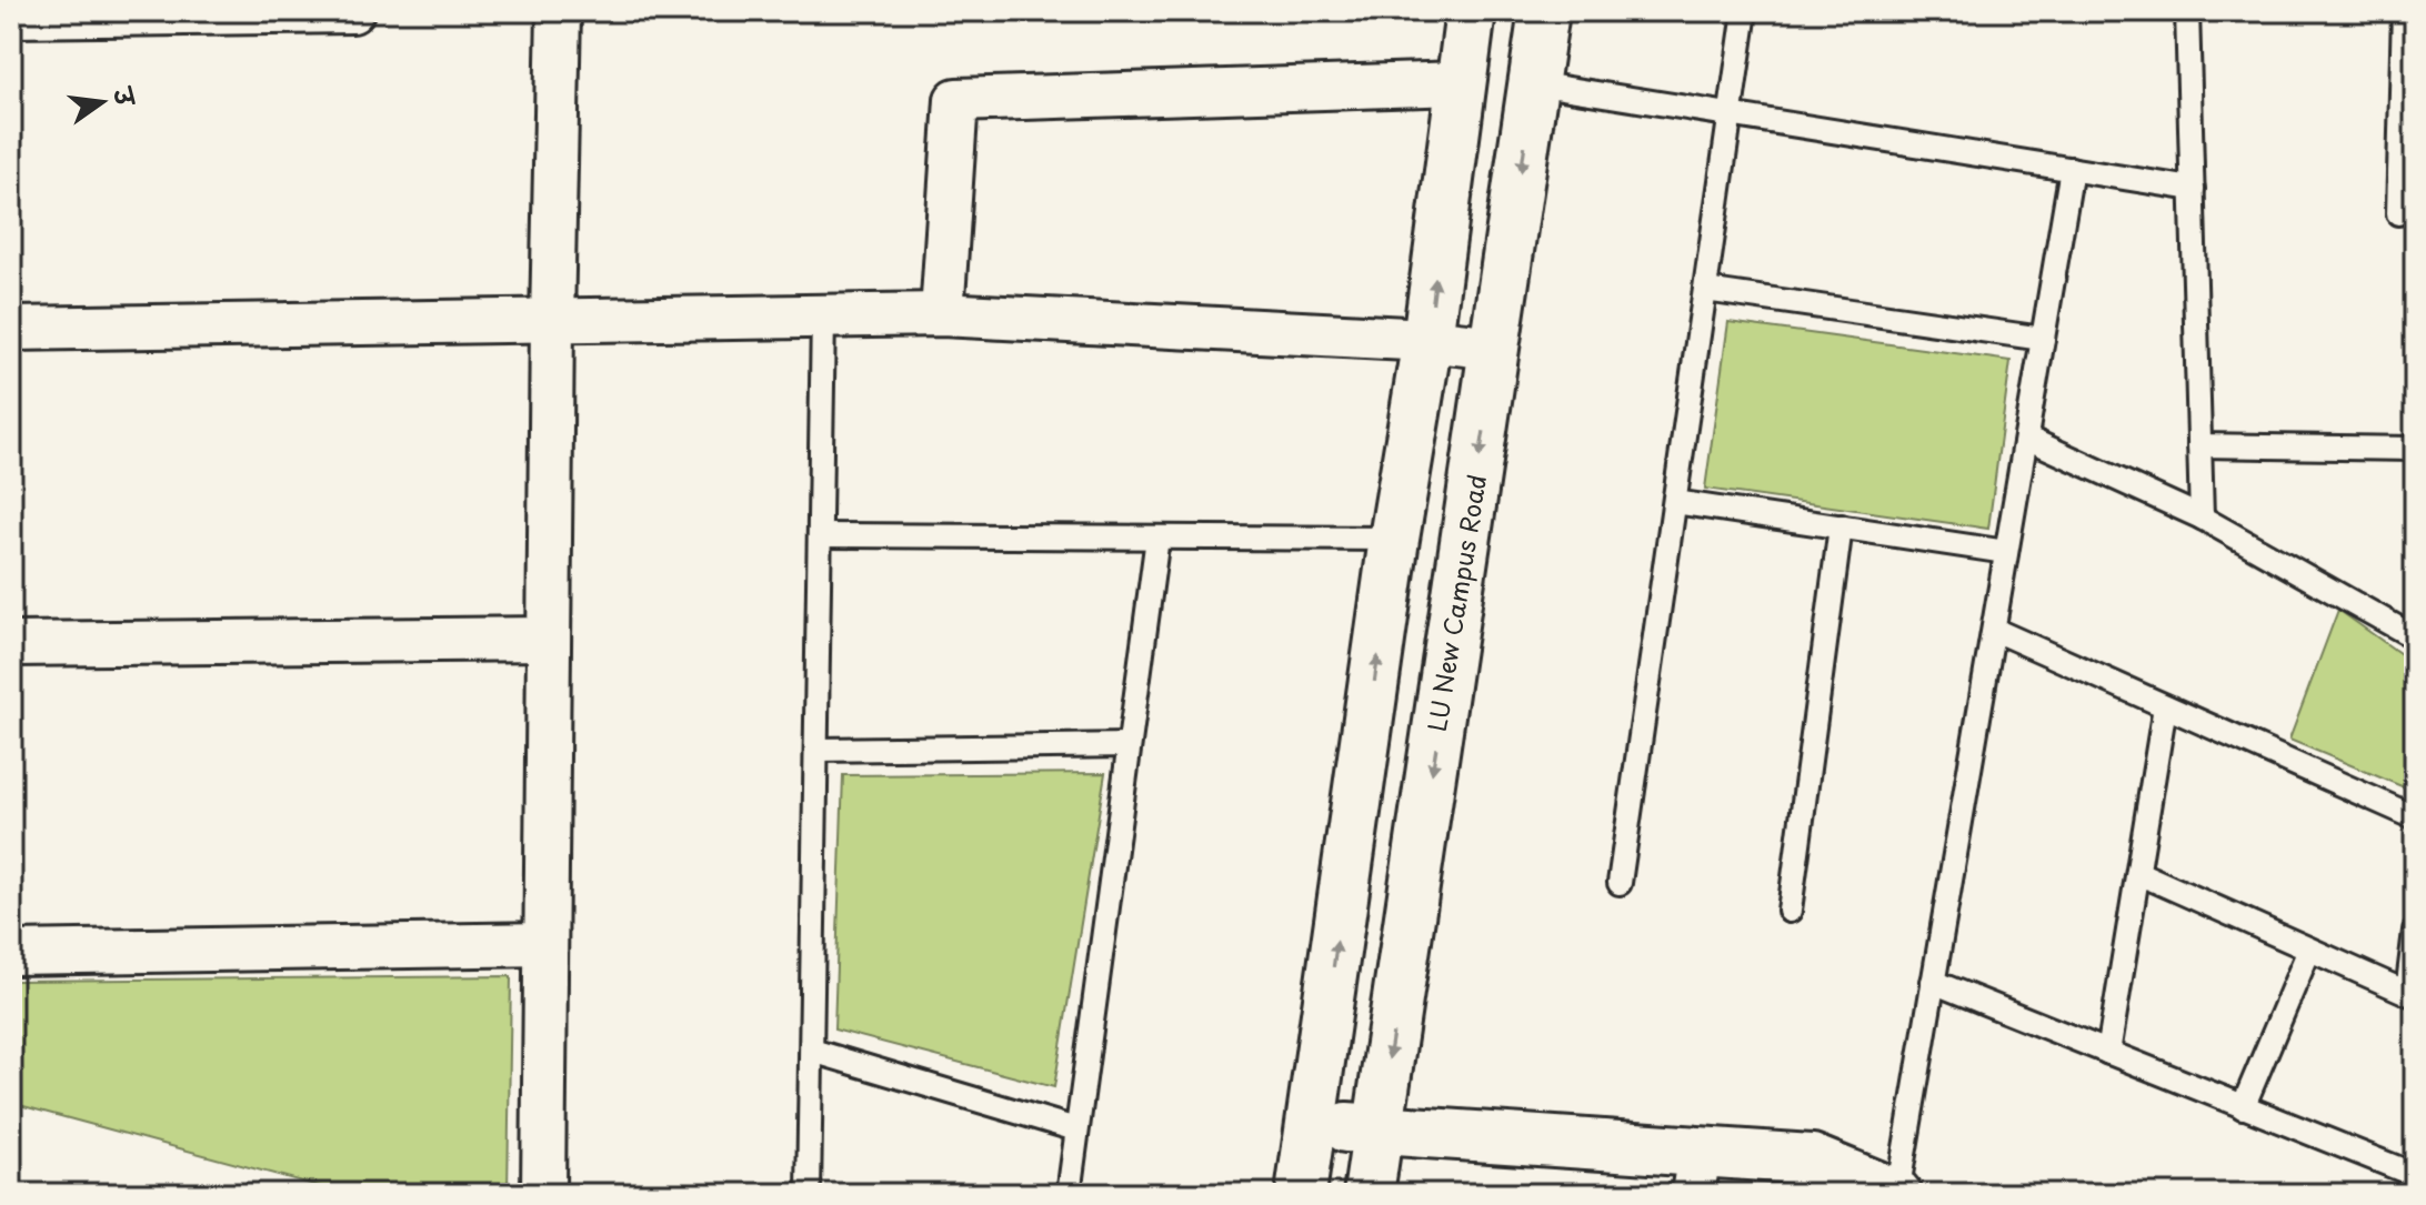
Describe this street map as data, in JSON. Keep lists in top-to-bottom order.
{
  "streets": {
    "street": ["LU New Campus Road"]
  },
  "north": "right"
}
